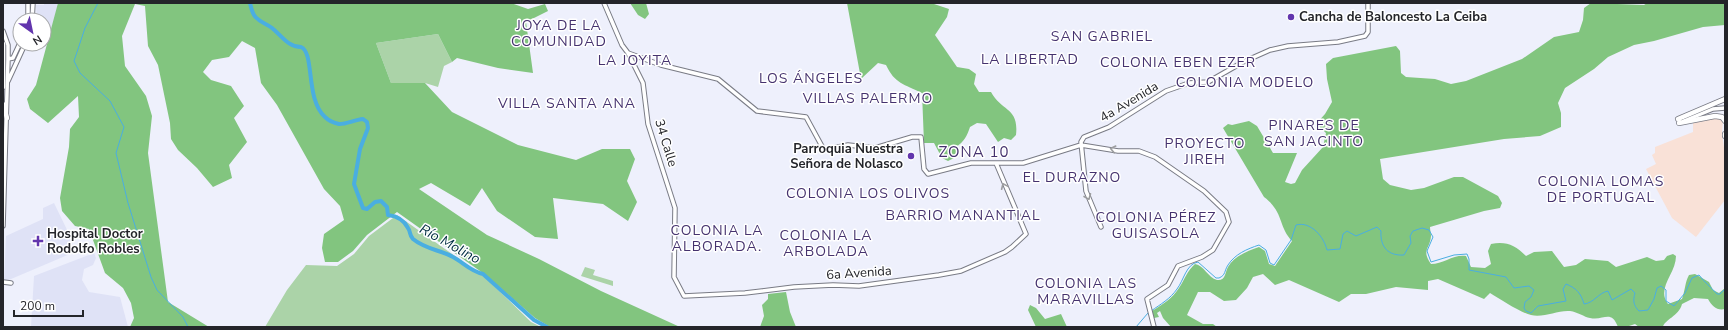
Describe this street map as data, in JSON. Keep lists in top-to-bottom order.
{
  "streets": {
    "street": ["4a Avenida", "34 Calle", "6a Avenida"]
  },
  "crossings": [
    ["34 Calle", "6a Avenida"]
  ],
  "districts": [
    "JOYA DE LA COMUNIDAD",
    "SAN GABRIEL",
    "LA LIBERTAD",
    "LA JOYITA",
    "COLONIA EBEN EZER",
    "LOS ÁNGELES",
    "COLONIA MODELO",
    "VILLAS PALERMO",
    "VILLA SANTA ANA",
    "PINARES DE SAN JACINTO",
    "PROYECTO JIREH",
    "ZONA 10",
    "EL DURAZNO",
    "COLONIA LOMAS DE PORTUGAL",
    "COLONIA LOS OLIVOS",
    "BARRIO MANANTIAL",
    "COLONIA PÉREZ GUISASOLA",
    "COLONIA LA ALBORADA.",
    "COLONIA LA ARBOLADA",
    "COLONIA LAS MARAVILLAS"
  ],
  "water": ["Río Molino"],
  "places": {
    "other": ["Cancha de Baloncesto La Ceiba", "Parroquia Nuestra Señora de Nolasco"],
    "health": ["Hospital Doctor Rodolfo Robles"]
  },
  "scale_bar": "200 m",
  "north": "bottom right"
}
